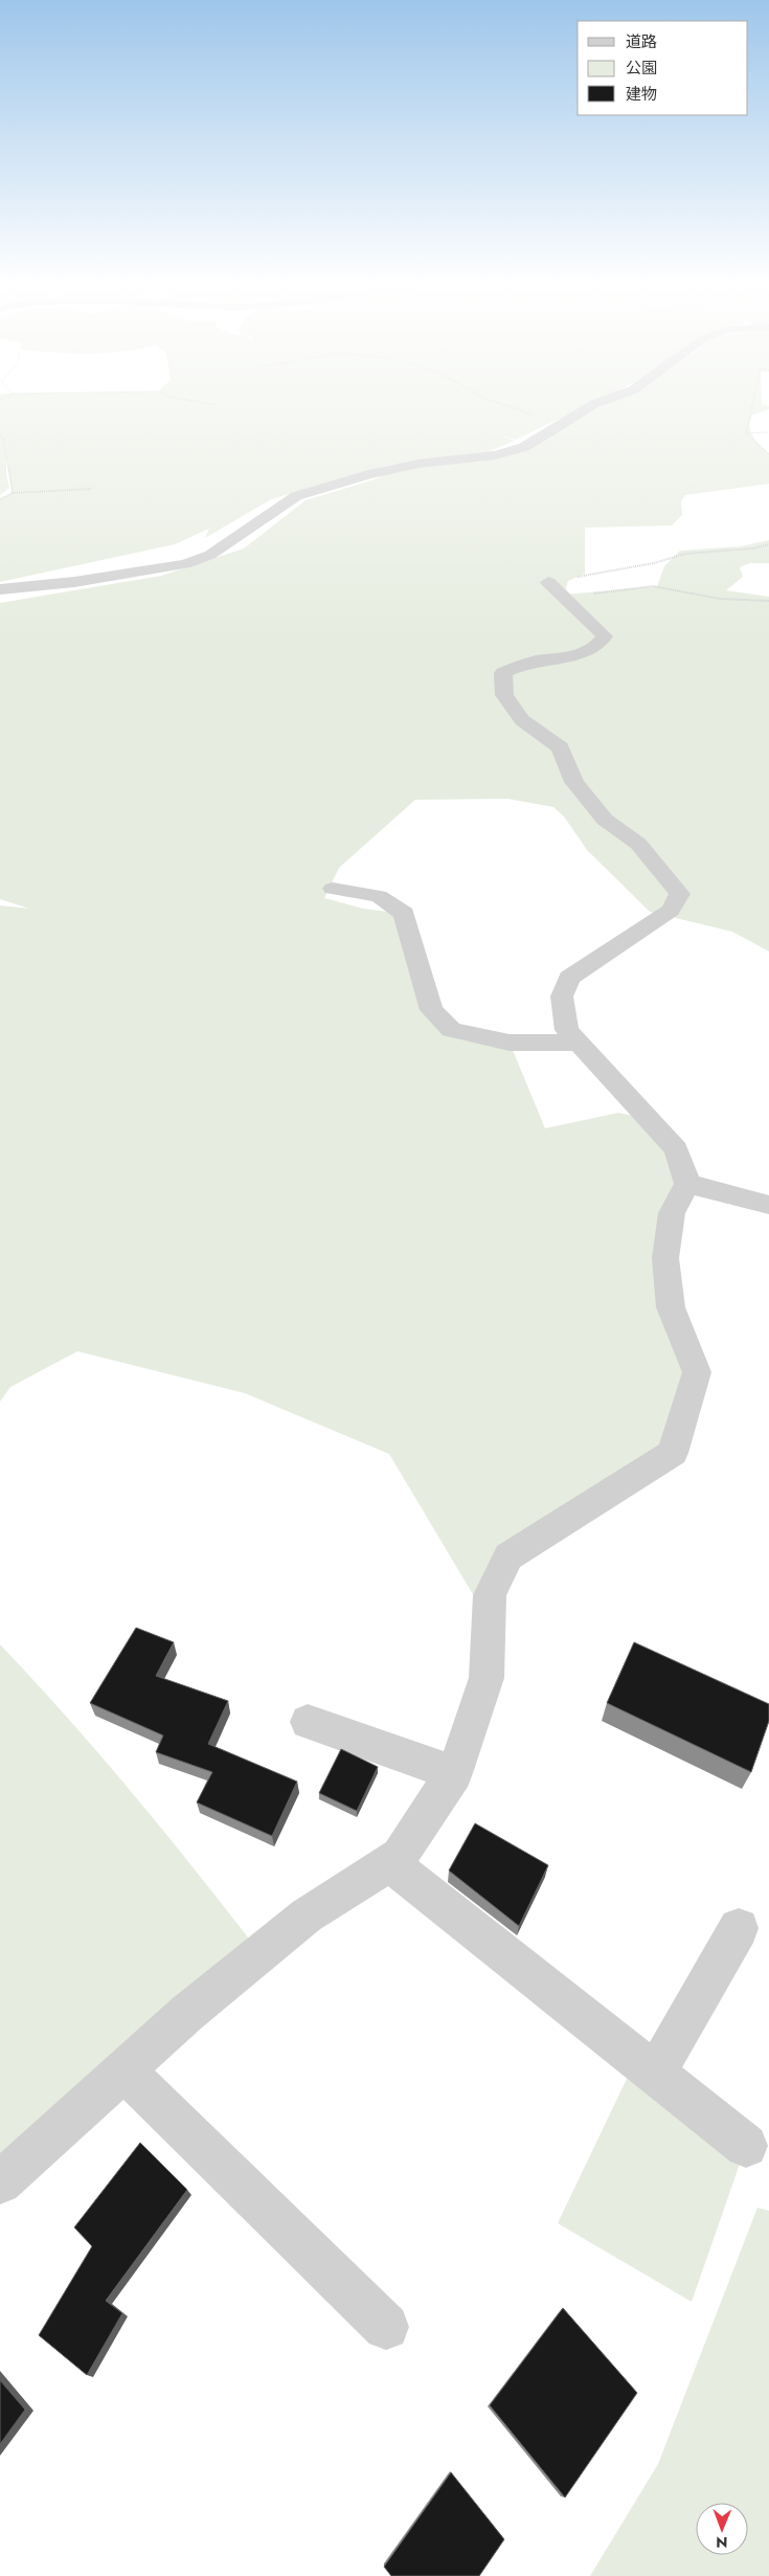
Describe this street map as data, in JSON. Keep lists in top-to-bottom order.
{
  "legend": ["道路", "公園", "建物"],
  "north": "bottom"
}
